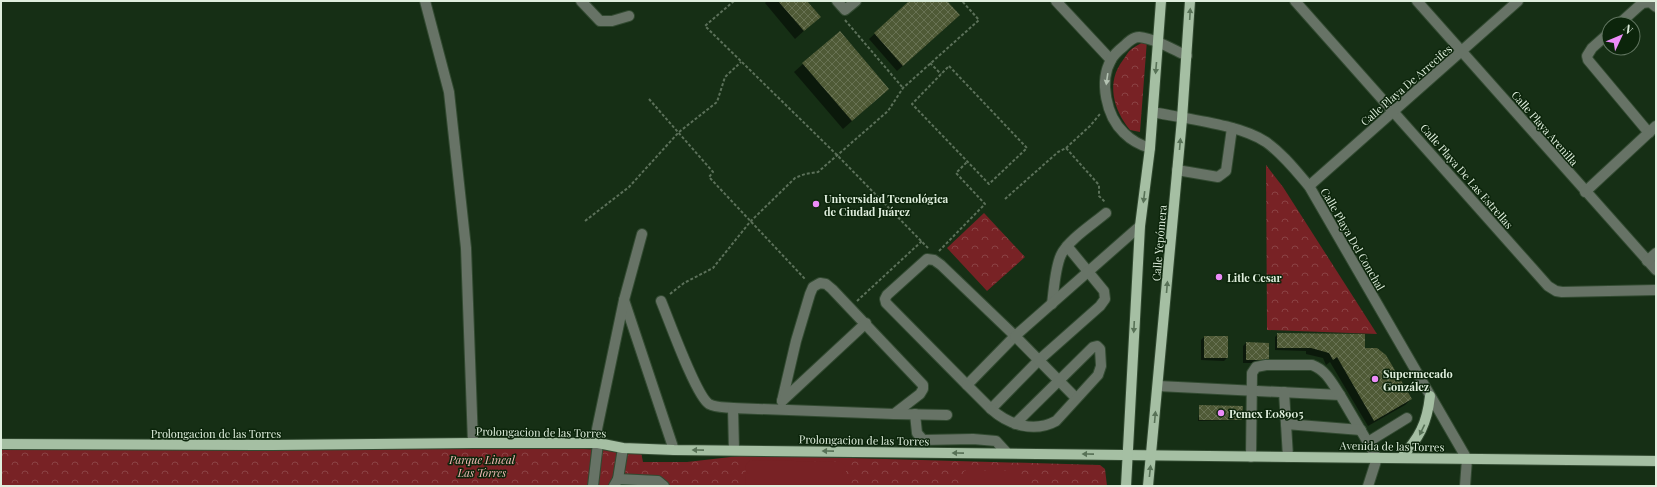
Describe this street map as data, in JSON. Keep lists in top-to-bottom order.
{
  "streets": {
    "main road": ["Calle Yepómera", "Prolongacion de las Torres", "Avenida de las Torres"],
    "street": [
      "Calle Playa De Arrecifes",
      "Calle Playa Arenilla",
      "Calle Playa De Las Estrellas",
      "Calle Playa Del Conchal"
    ]
  },
  "crossings": [
    ["Calle Playa De Arrecifes", "Calle Playa Arenilla"],
    ["Calle Playa De Arrecifes", "Calle Playa De Las Estrellas"],
    ["Calle Playa De Arrecifes", "Calle Playa Del Conchal"],
    ["Calle Playa Del Conchal", "Calle Yepómera"],
    ["Calle Playa Del Conchal", "Avenida de las Torres"],
    ["Calle Yepómera", "Prolongacion de las Torres"],
    ["Calle Yepómera", "Avenida de las Torres"],
    ["Prolongacion de las Torres", "Avenida de las Torres"]
  ],
  "one_way": ["Prolongacion de las Torres"],
  "parks": ["Parque Lineal Las Torres"],
  "places": [
    "Universidad Tecnológica de Ciudad Juárez",
    "Litle Cesar",
    "Supermecado González",
    "Pemex E08905"
  ],
  "north": "top right"
}
